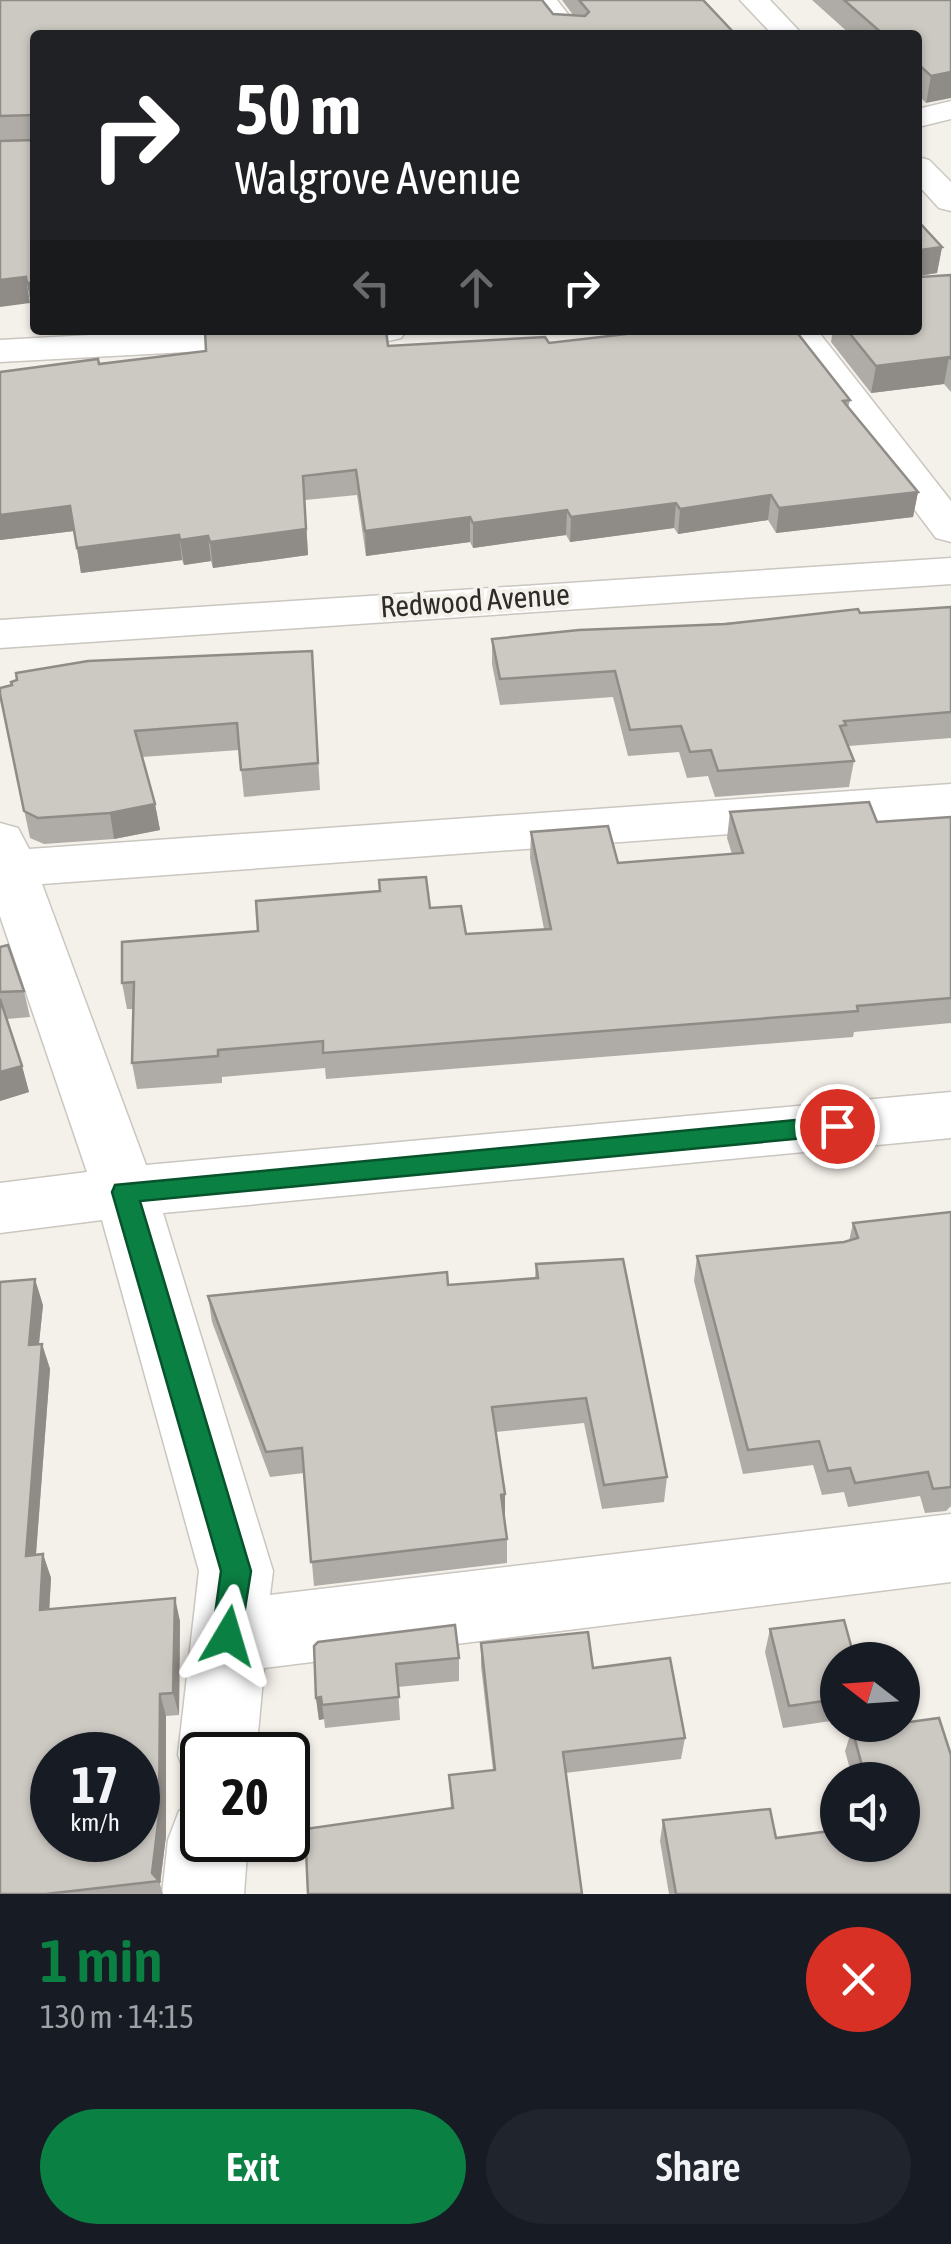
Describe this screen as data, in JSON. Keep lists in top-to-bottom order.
{
  "streets": {
    "street": ["Redwood Avenue"]
  },
  "north": "left",
  "page": {
    "turn": ["50 m", "Walgrove Avenue"],
    "speed": "17 km/h",
    "limit": "20",
    "heading": ["1 min", "130 m · 14:15"],
    "buttons": ["Exit", "Share"]
  }
}
